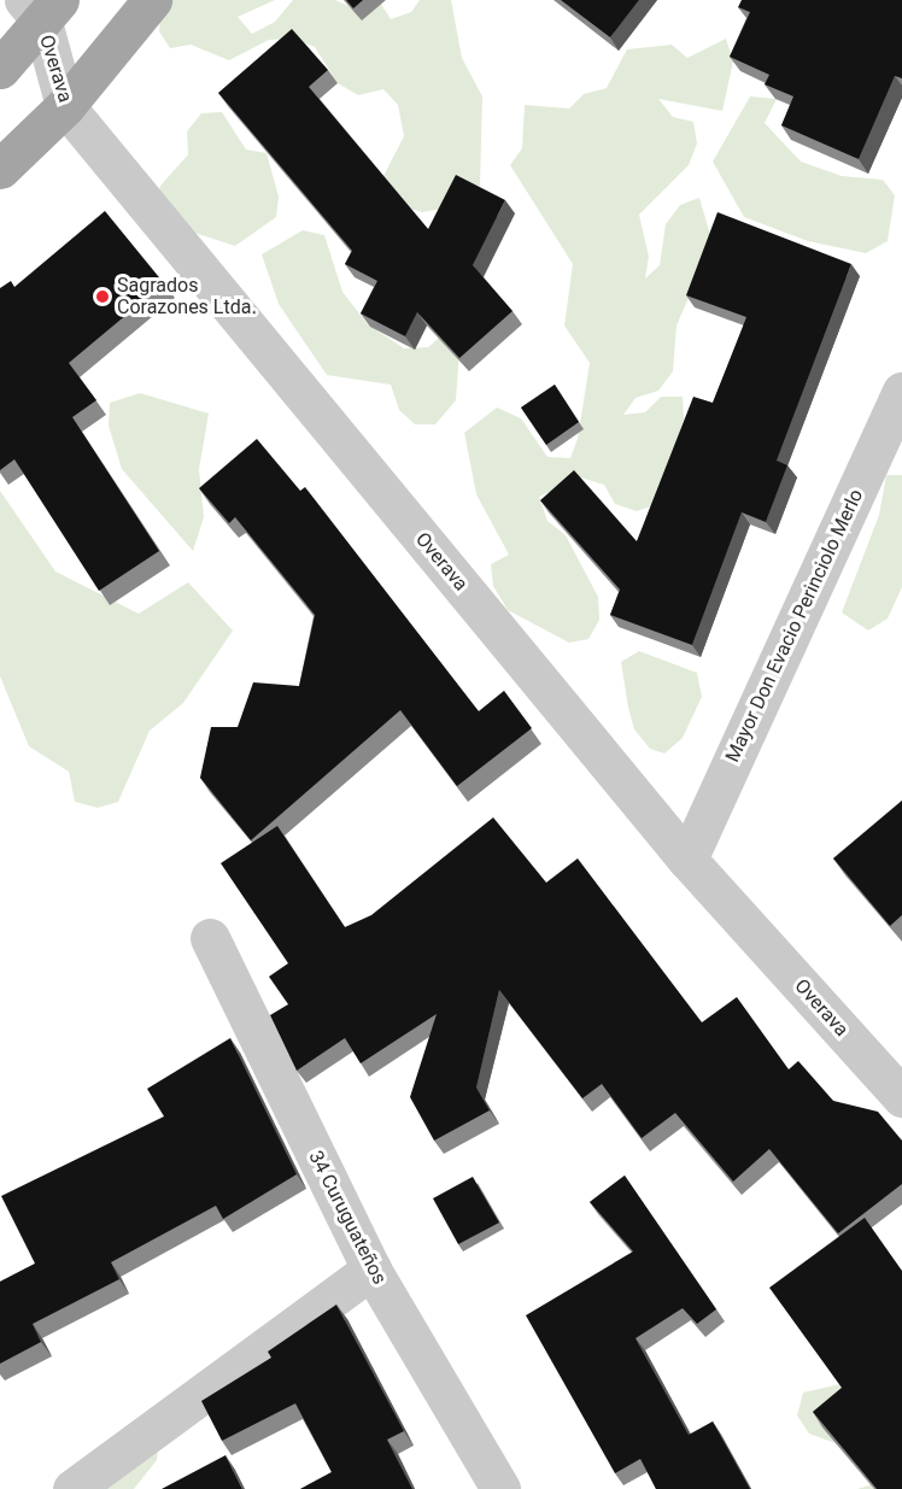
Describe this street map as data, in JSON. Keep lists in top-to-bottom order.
{
  "streets": {
    "street": ["Overava", "Mayor Don Evacio Perinciolo Merlo", "34 Curuguateños"]
  },
  "crossings": [
    ["Overava", "Mayor Don Evacio Perinciolo Merlo"]
  ],
  "places": ["Sagrados Corazones Ltda."]
}
